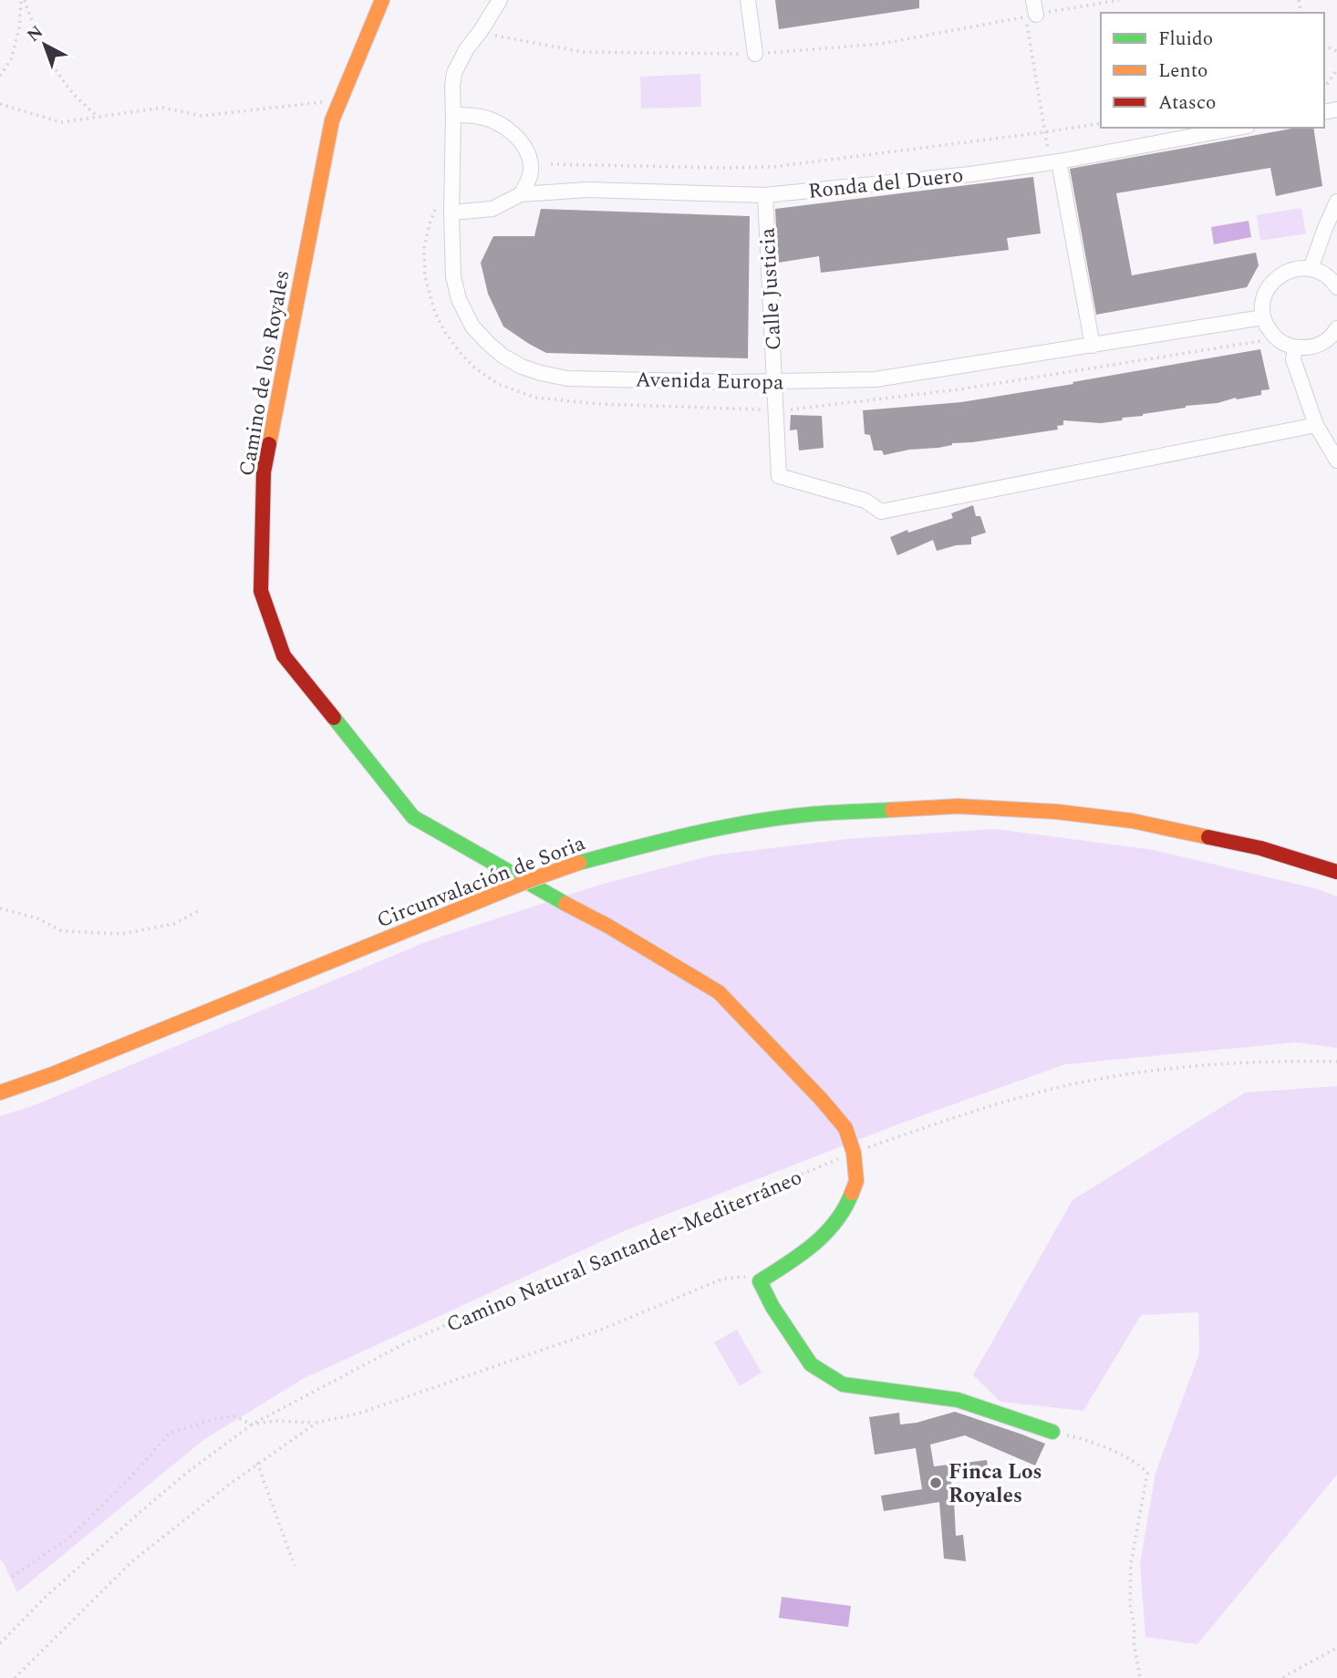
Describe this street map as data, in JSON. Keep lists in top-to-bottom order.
{
  "streets": {
    "main road": ["Camino de los Royales", "Circunvalación de Soria"],
    "street": ["Ronda del Duero", "Calle Justicia", "Avenida Europa"],
    "path": ["Camino Natural Santander-Mediterráneo"]
  },
  "crossings": [
    ["Ronda del Duero", "Calle Justicia"],
    ["Ronda del Duero", "Avenida Europa"],
    ["Calle Justicia", "Avenida Europa"],
    ["Camino de los Royales", "Camino Natural Santander-Mediterráneo"]
  ],
  "places": ["Finca Los Royales"],
  "legend": ["Fluido", "Lento", "Atasco"],
  "north": "top left"
}
